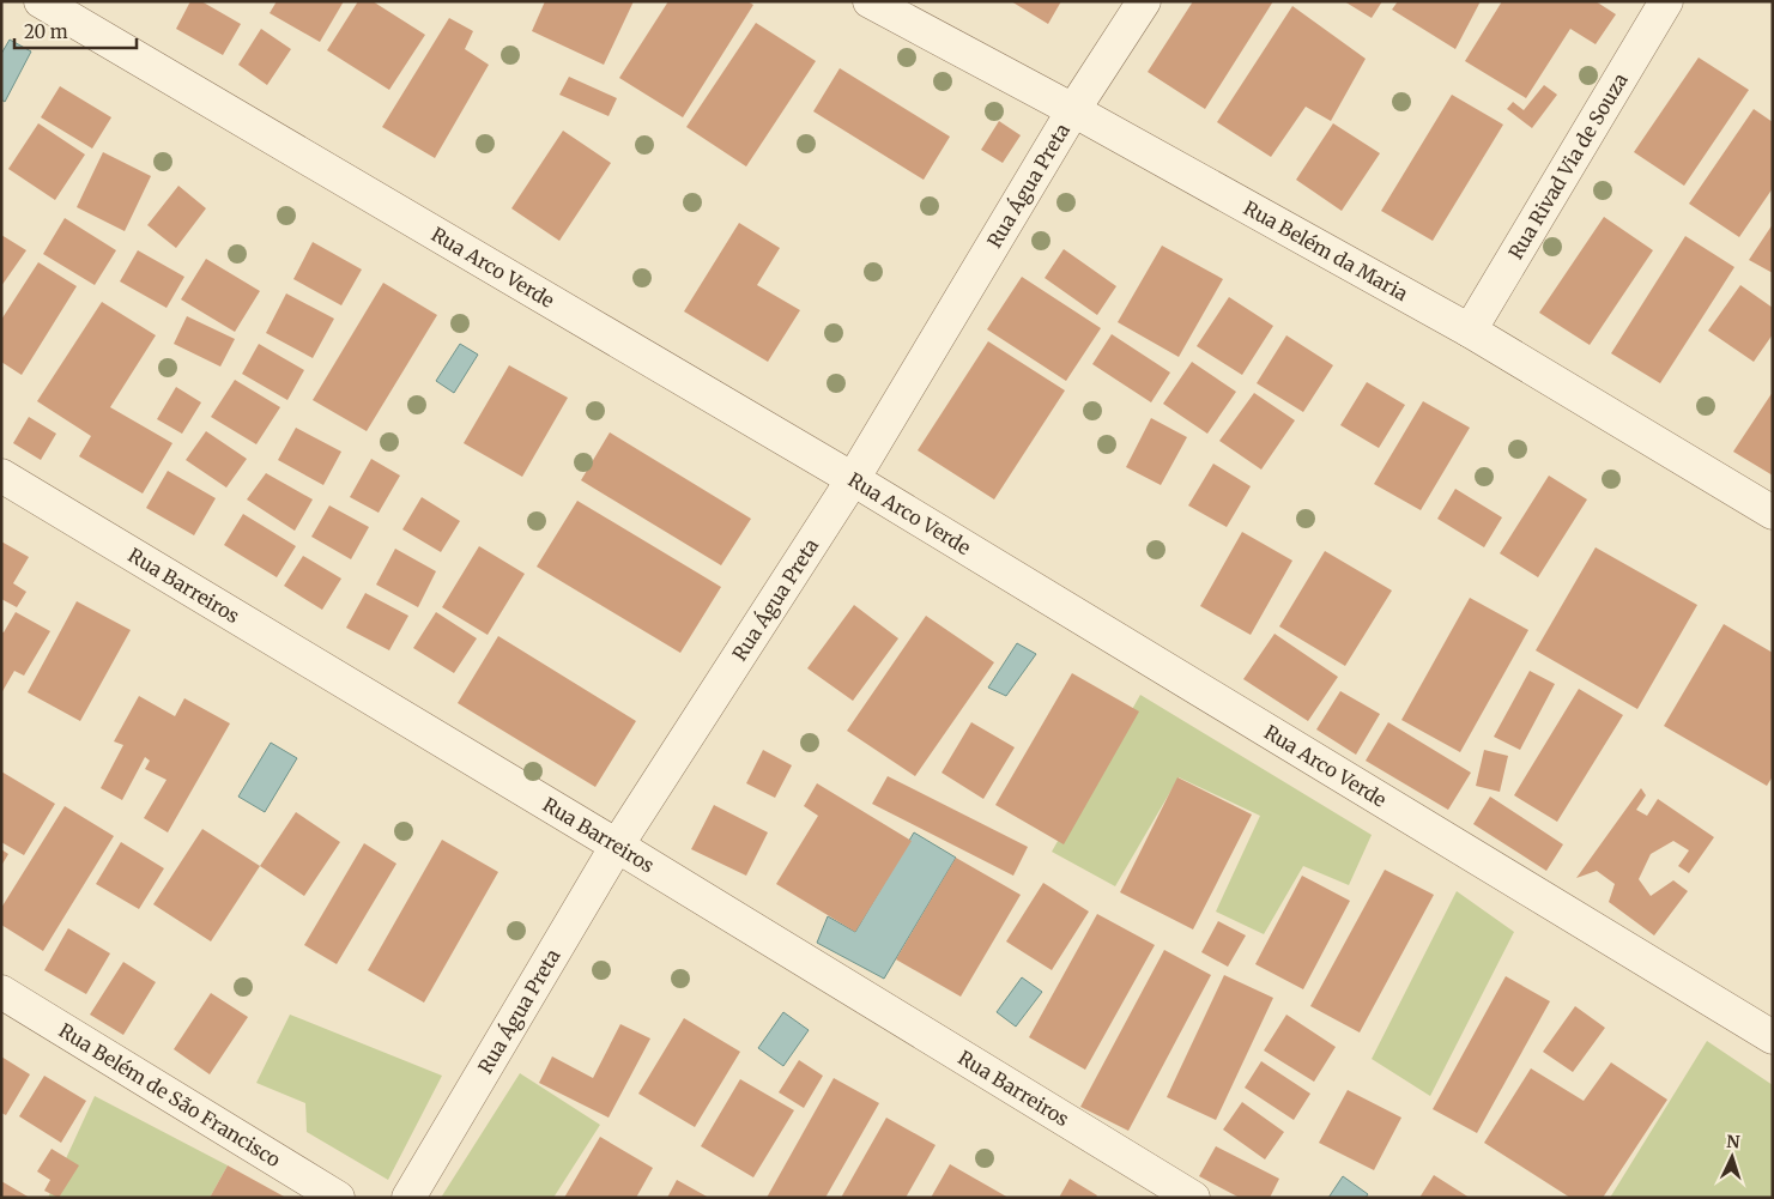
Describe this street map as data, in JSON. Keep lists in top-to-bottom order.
{
  "streets": {
    "street": [
      "Rua Rivad Via de Souza",
      "Rua Água Preta",
      "Rua Belém da Maria",
      "Rua Arco Verde",
      "Rua Barreiros",
      "Rua Belém de São Francisco"
    ]
  },
  "crossings": [
    ["Rua Rivad Via de Souza", "Rua Belém da Maria"],
    ["Rua Água Preta", "Rua Belém da Maria"],
    ["Rua Água Preta", "Rua Arco Verde"],
    ["Rua Água Preta", "Rua Barreiros"]
  ],
  "scale_bar": "20 m",
  "north": "top"
}
